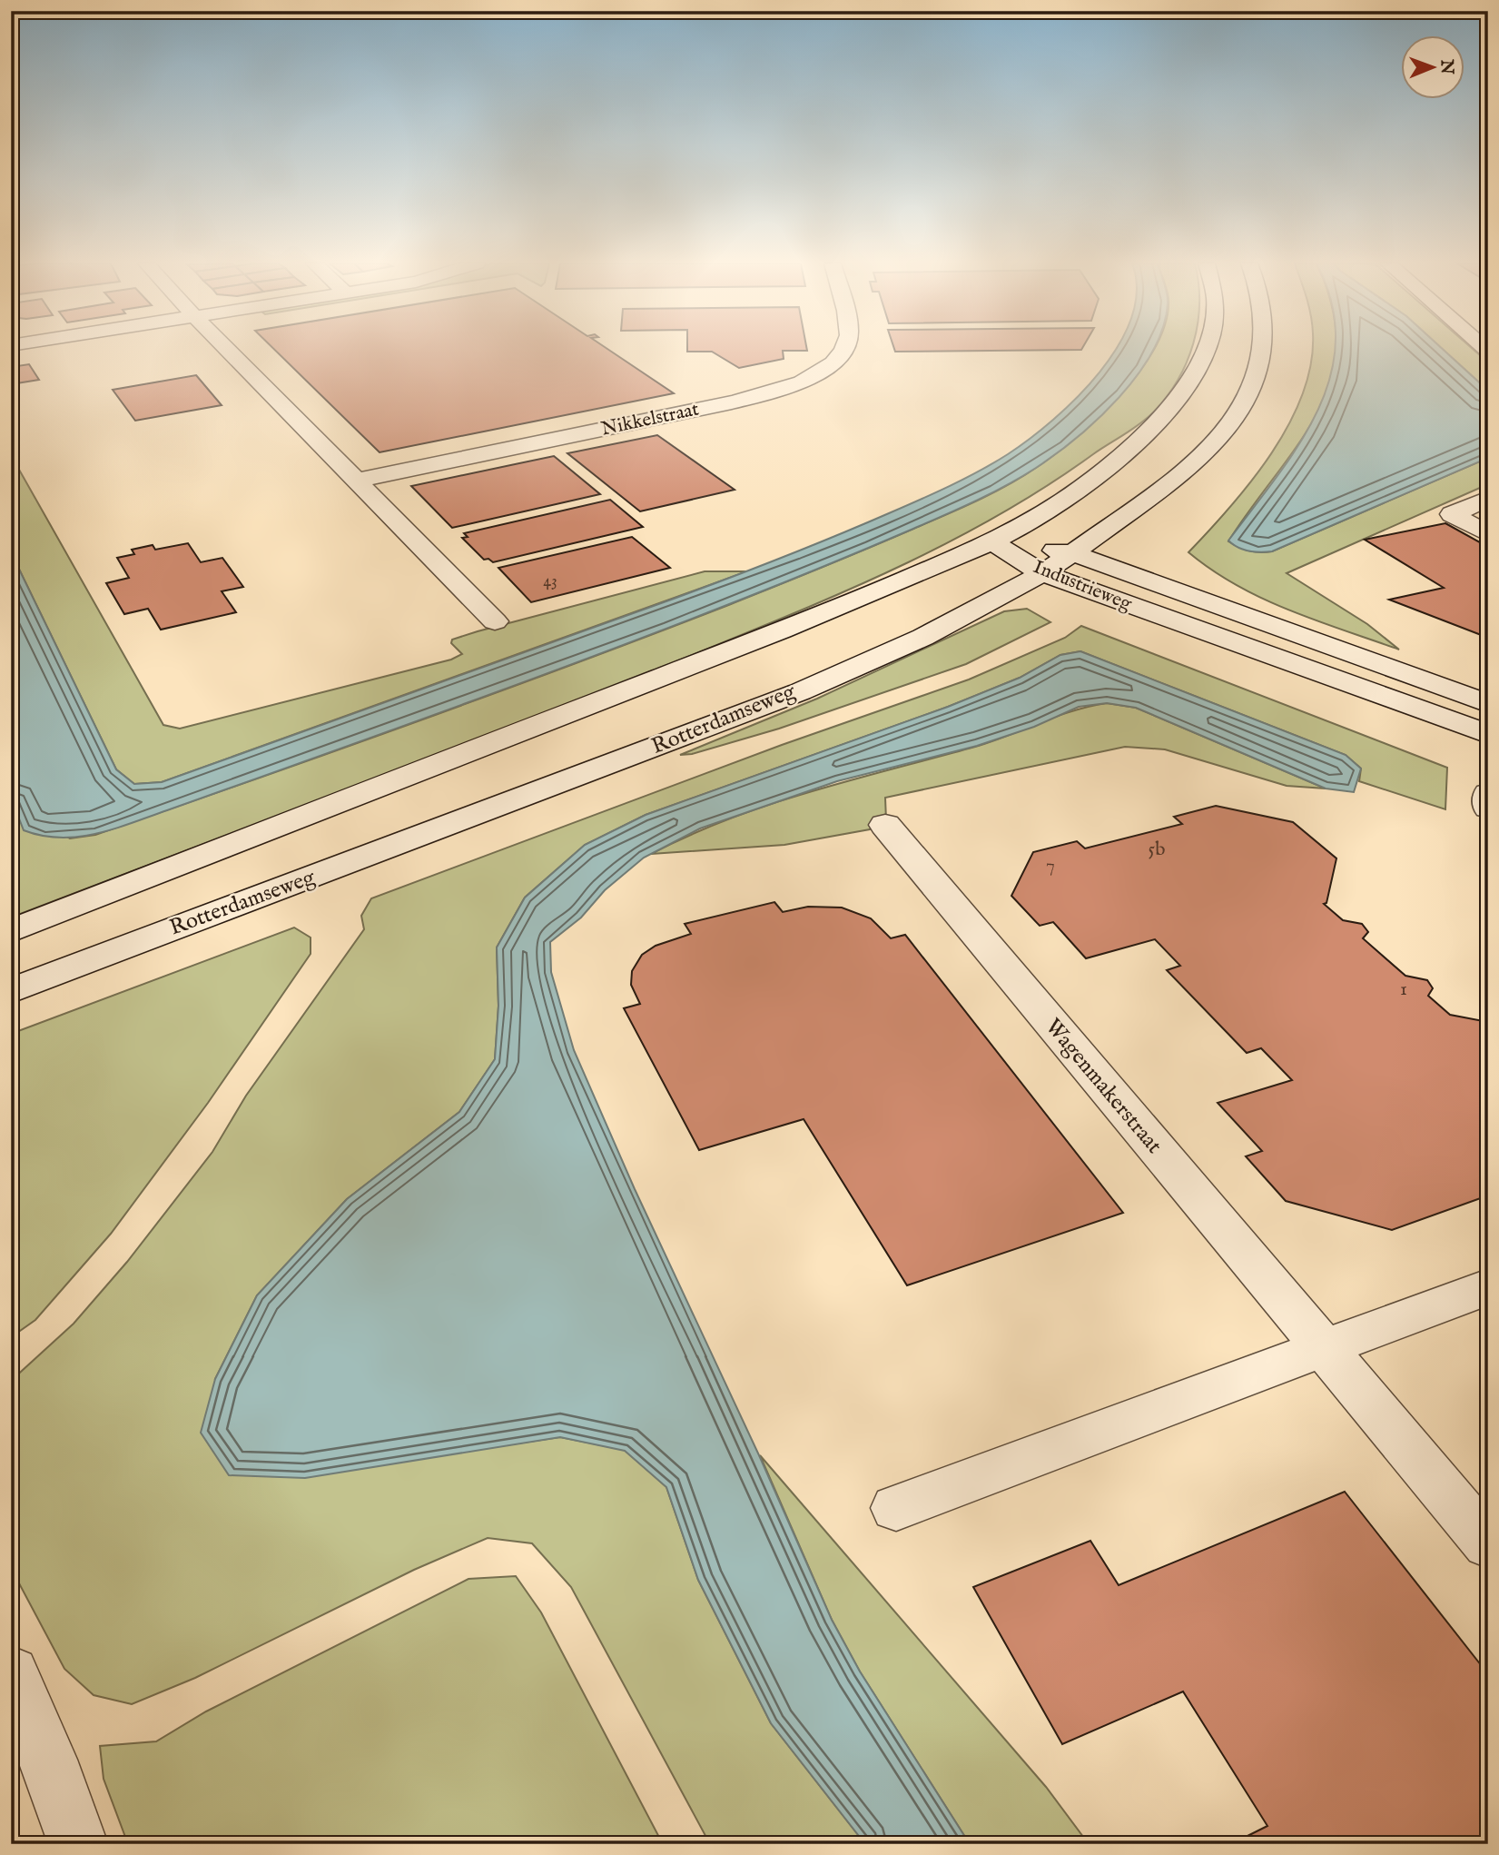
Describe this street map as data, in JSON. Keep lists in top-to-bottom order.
{
  "streets": {
    "street": [
      "Nikkelstraat",
      "Industrieweg",
      "Rotterdamseweg",
      "Wagenmakerstraat"
    ]
  },
  "crossings": [
    ["Industrieweg", "Rotterdamseweg"]
  ],
  "house_numbers": [
    "43",
    "5b",
    "7",
    "1"
  ],
  "north": "right"
}
